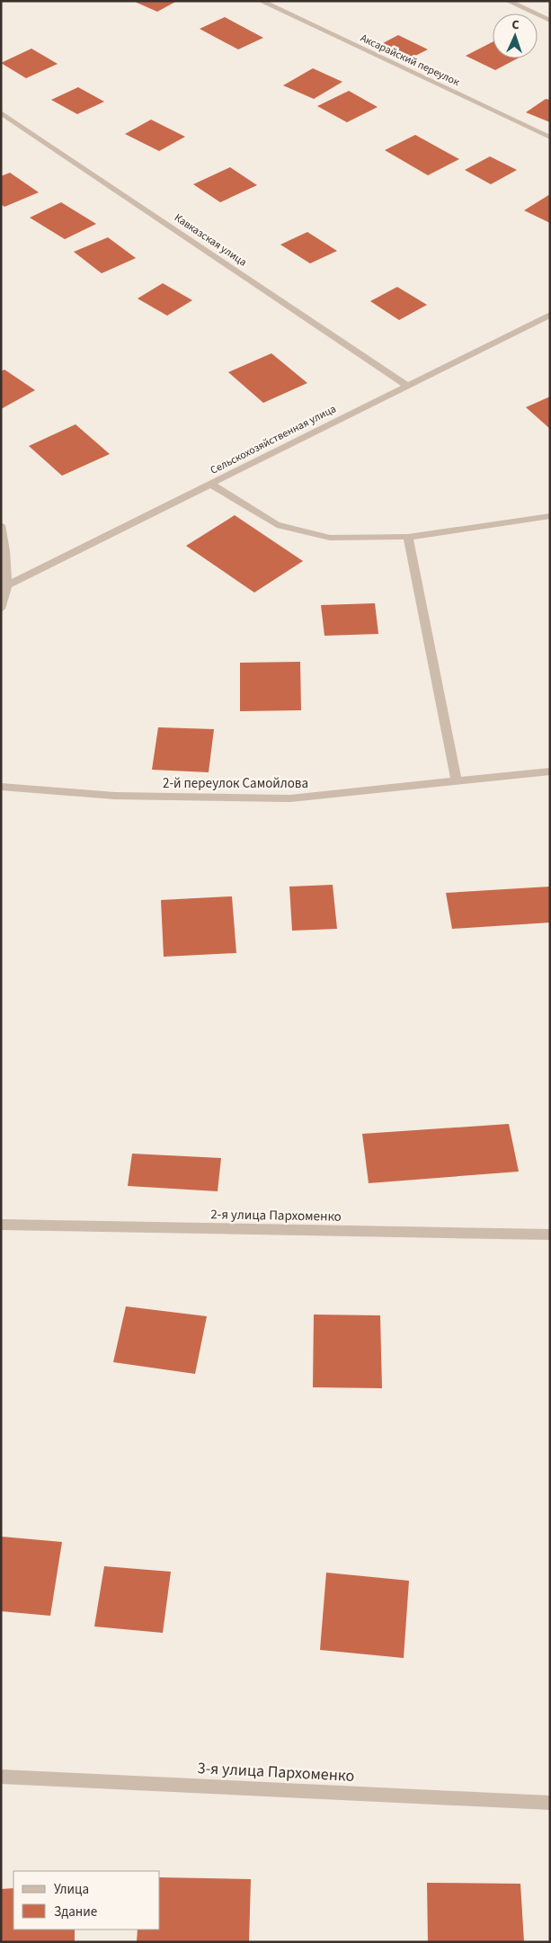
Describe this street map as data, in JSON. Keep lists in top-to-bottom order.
{
  "streets": {
    "street": [
      "Аксарайский переулок",
      "Кавказская улица",
      "Сельскохозяйственная улица",
      "2-й переулок Самойлова",
      "2-я улица Пархоменко",
      "3-я улица Пархоменко"
    ]
  },
  "crossings": [
    ["Кавказская улица", "Сельскохозяйственная улица"]
  ],
  "legend": ["Улица", "Здание"],
  "north": "top"
}
